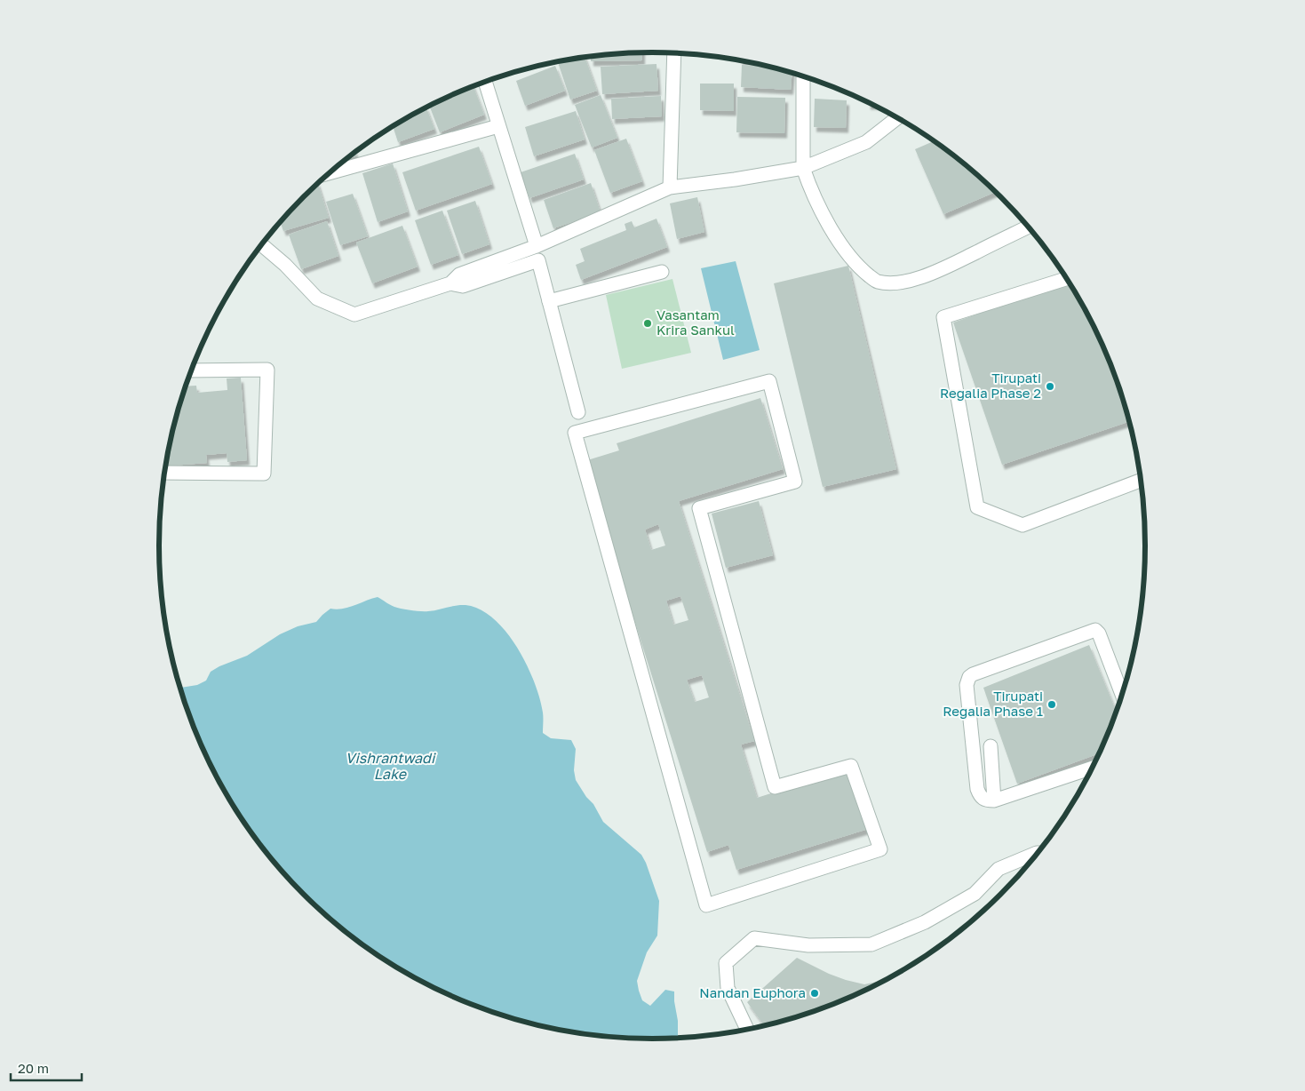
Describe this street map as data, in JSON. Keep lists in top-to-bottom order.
{
  "water": ["Vishrantwadi Lake"],
  "places": [
    "Vasantam Krira Sankul",
    "Tirupati Regalia Phase 2",
    "Tirupati Regalia Phase 1",
    "Nandan Euphora"
  ],
  "scale_bar": "20 m"
}
